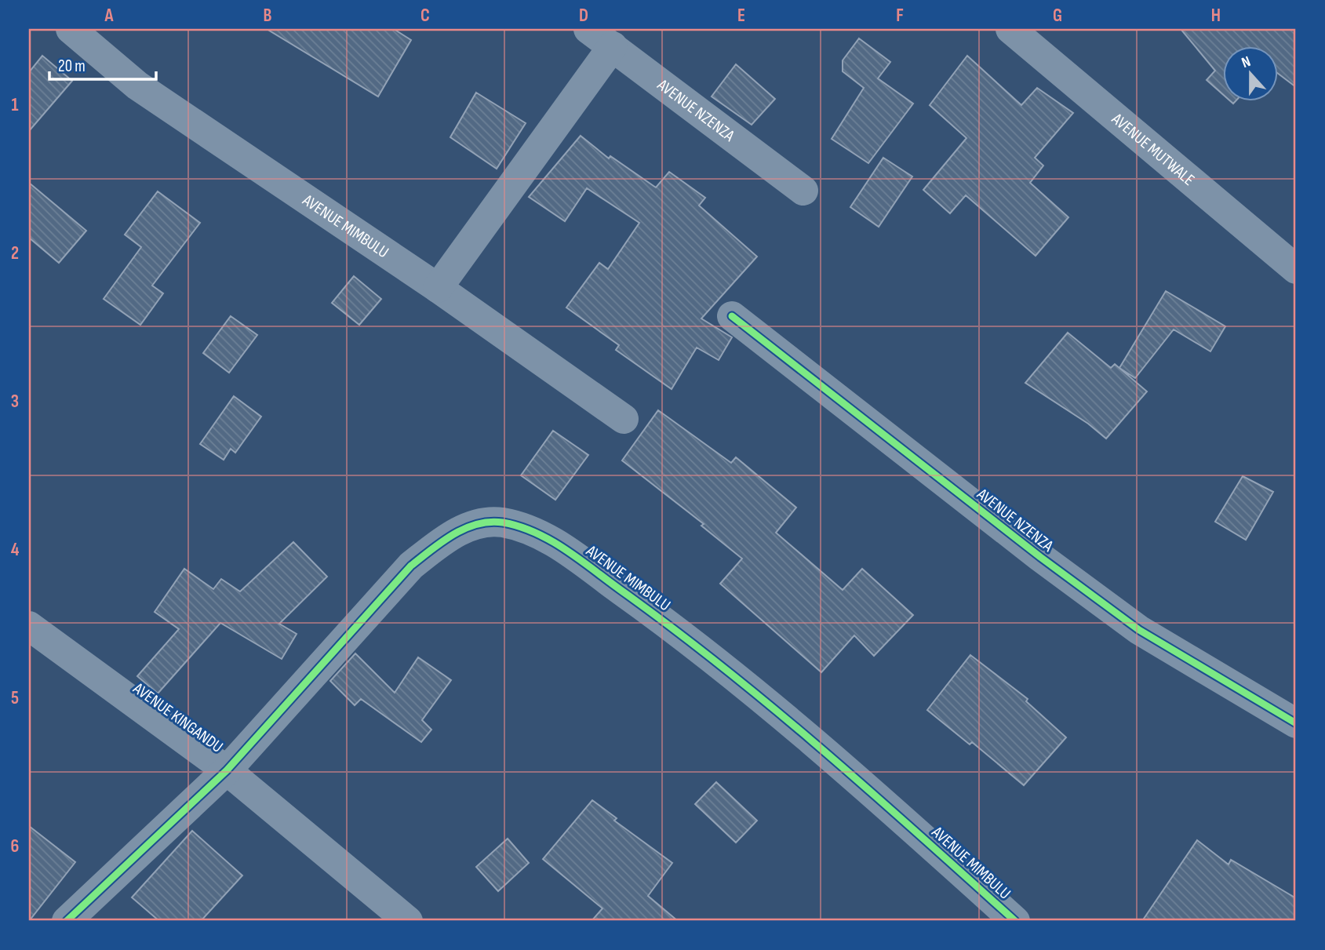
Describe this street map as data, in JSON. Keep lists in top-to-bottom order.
{
  "streets": {
    "street": [
      "AVENUE NZENZA",
      "AVENUE MUTWALE",
      "AVENUE MIMBULU",
      "AVENUE KINGANDU"
    ]
  },
  "crossings": [
    ["AVENUE MIMBULU", "AVENUE KINGANDU"]
  ],
  "scale_bar": "20 m",
  "north": "top",
  "grid": {
    "columns": [
      "A",
      "B",
      "C",
      "D",
      "E",
      "F",
      "G",
      "H"
    ],
    "rows": [
      "1",
      "2",
      "3",
      "4",
      "5",
      "6"
    ]
  }
}
